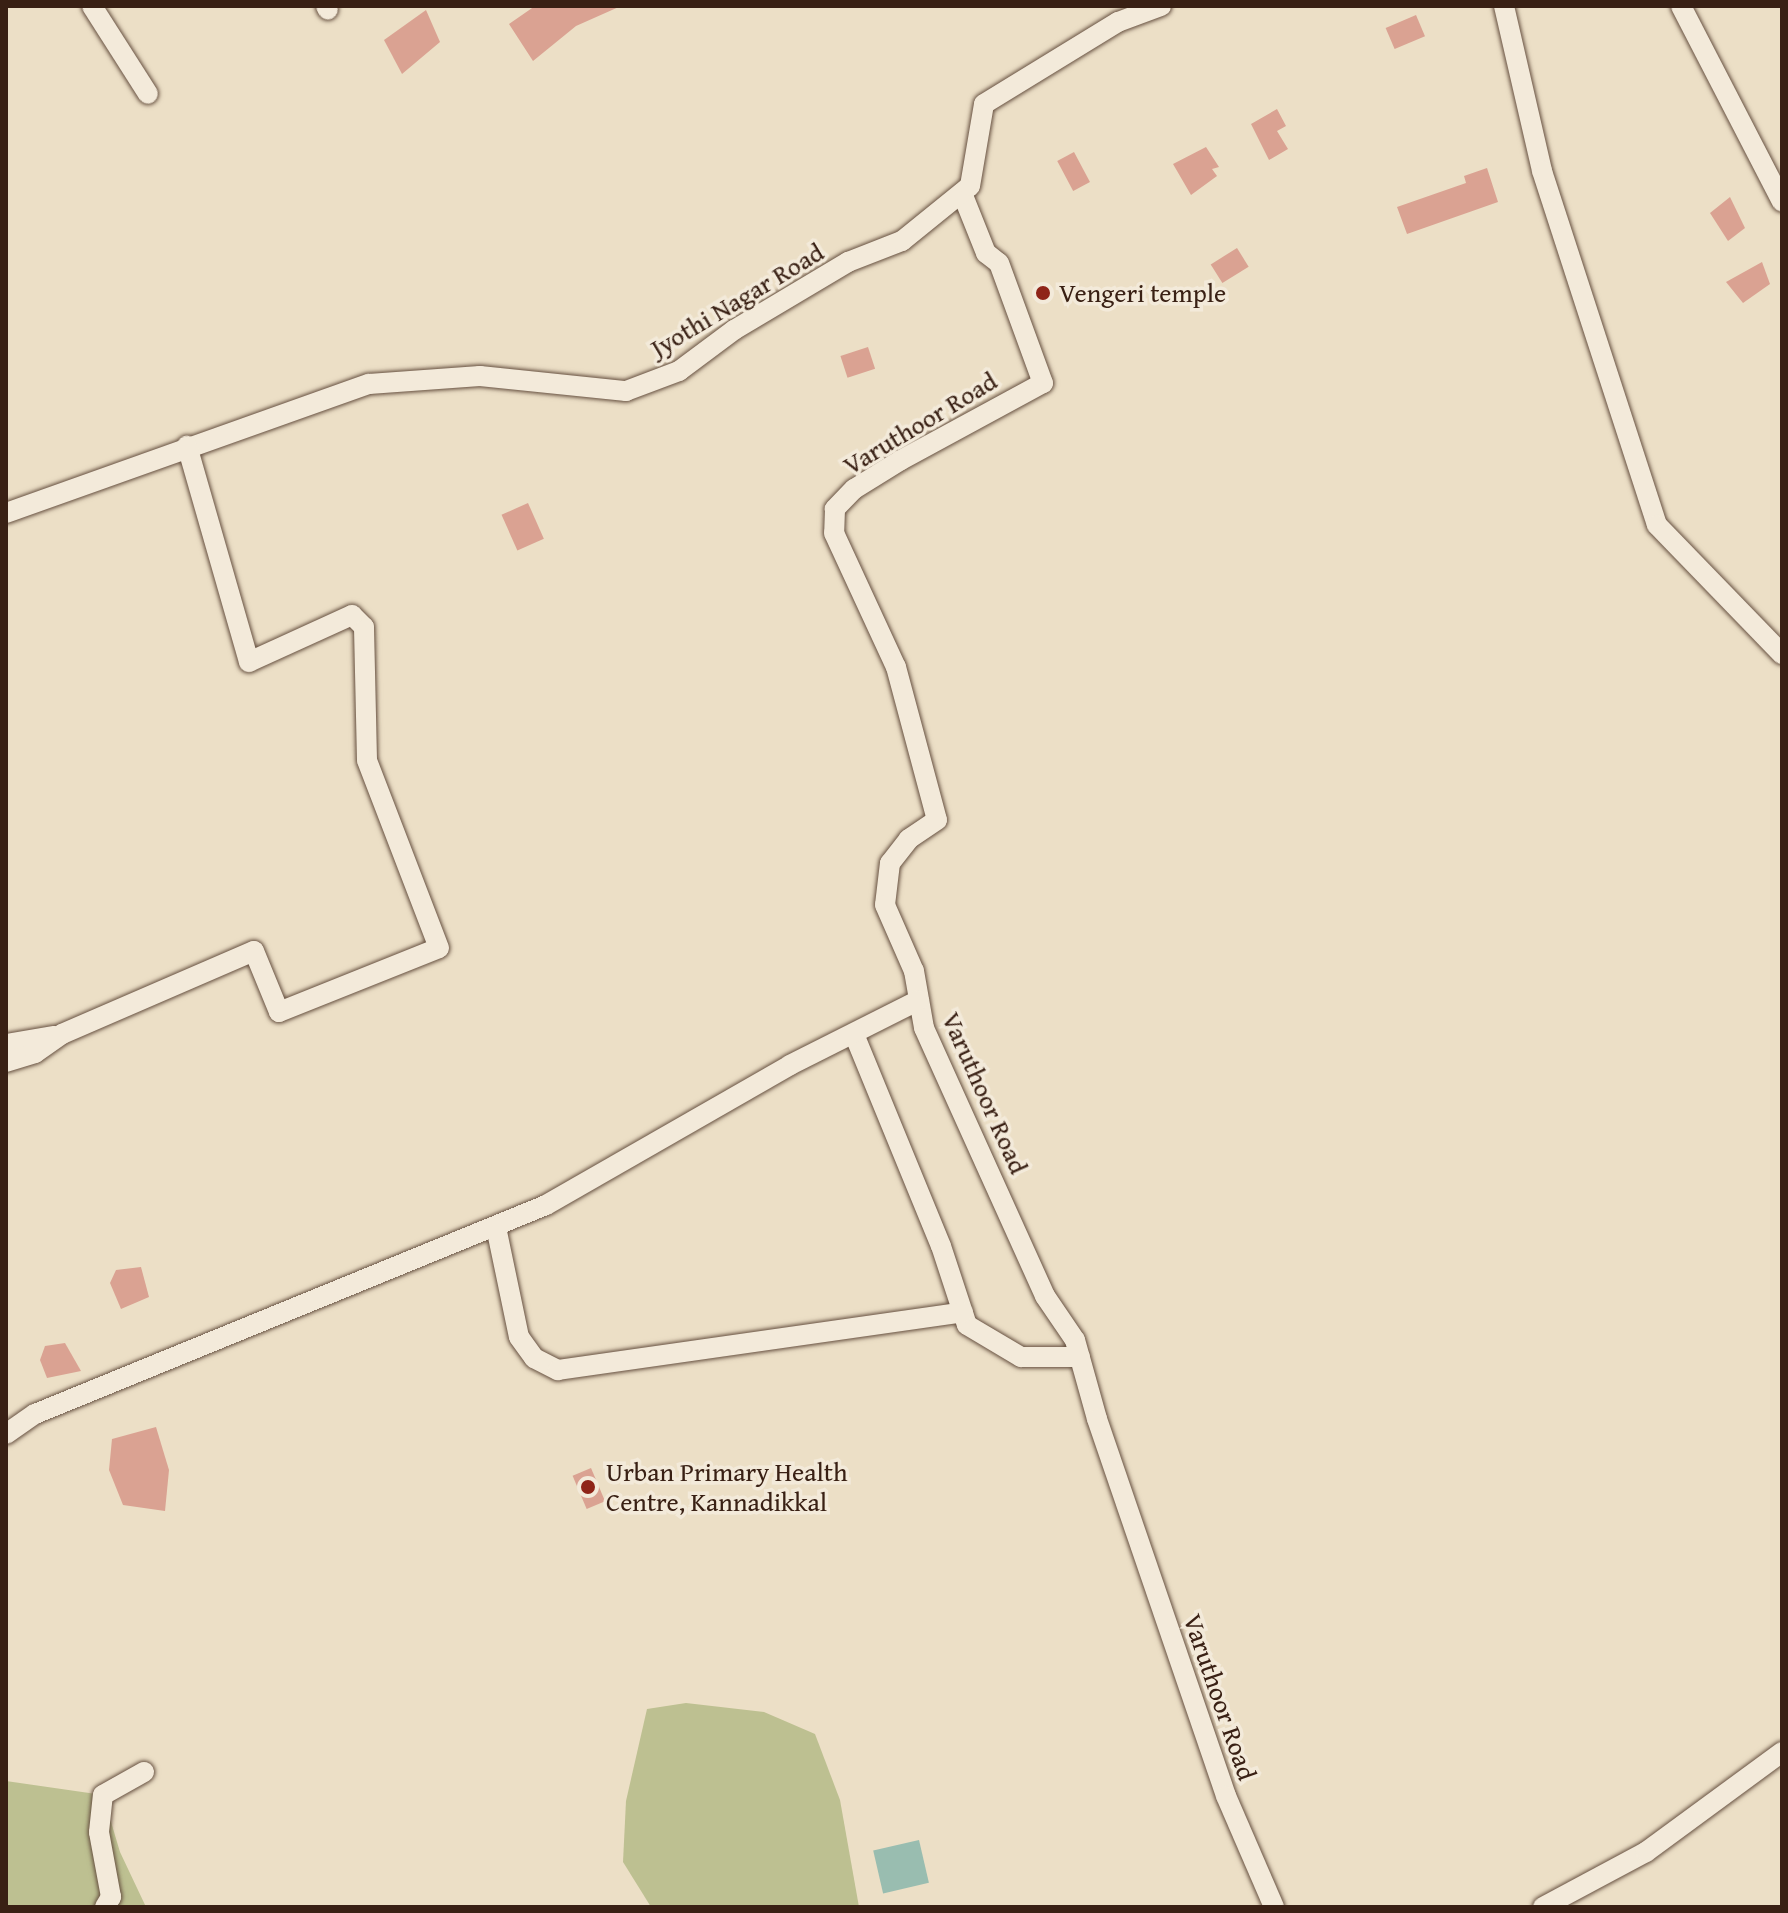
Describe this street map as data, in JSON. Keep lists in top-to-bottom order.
{
  "streets": {
    "street": ["Jyothi Nagar Road", "Varuthoor Road"]
  },
  "crossings": [
    ["Jyothi Nagar Road", "Varuthoor Road"]
  ],
  "places": ["Vengeri temple", "Urban Primary Health Centre, Kannadikkal"]
}
